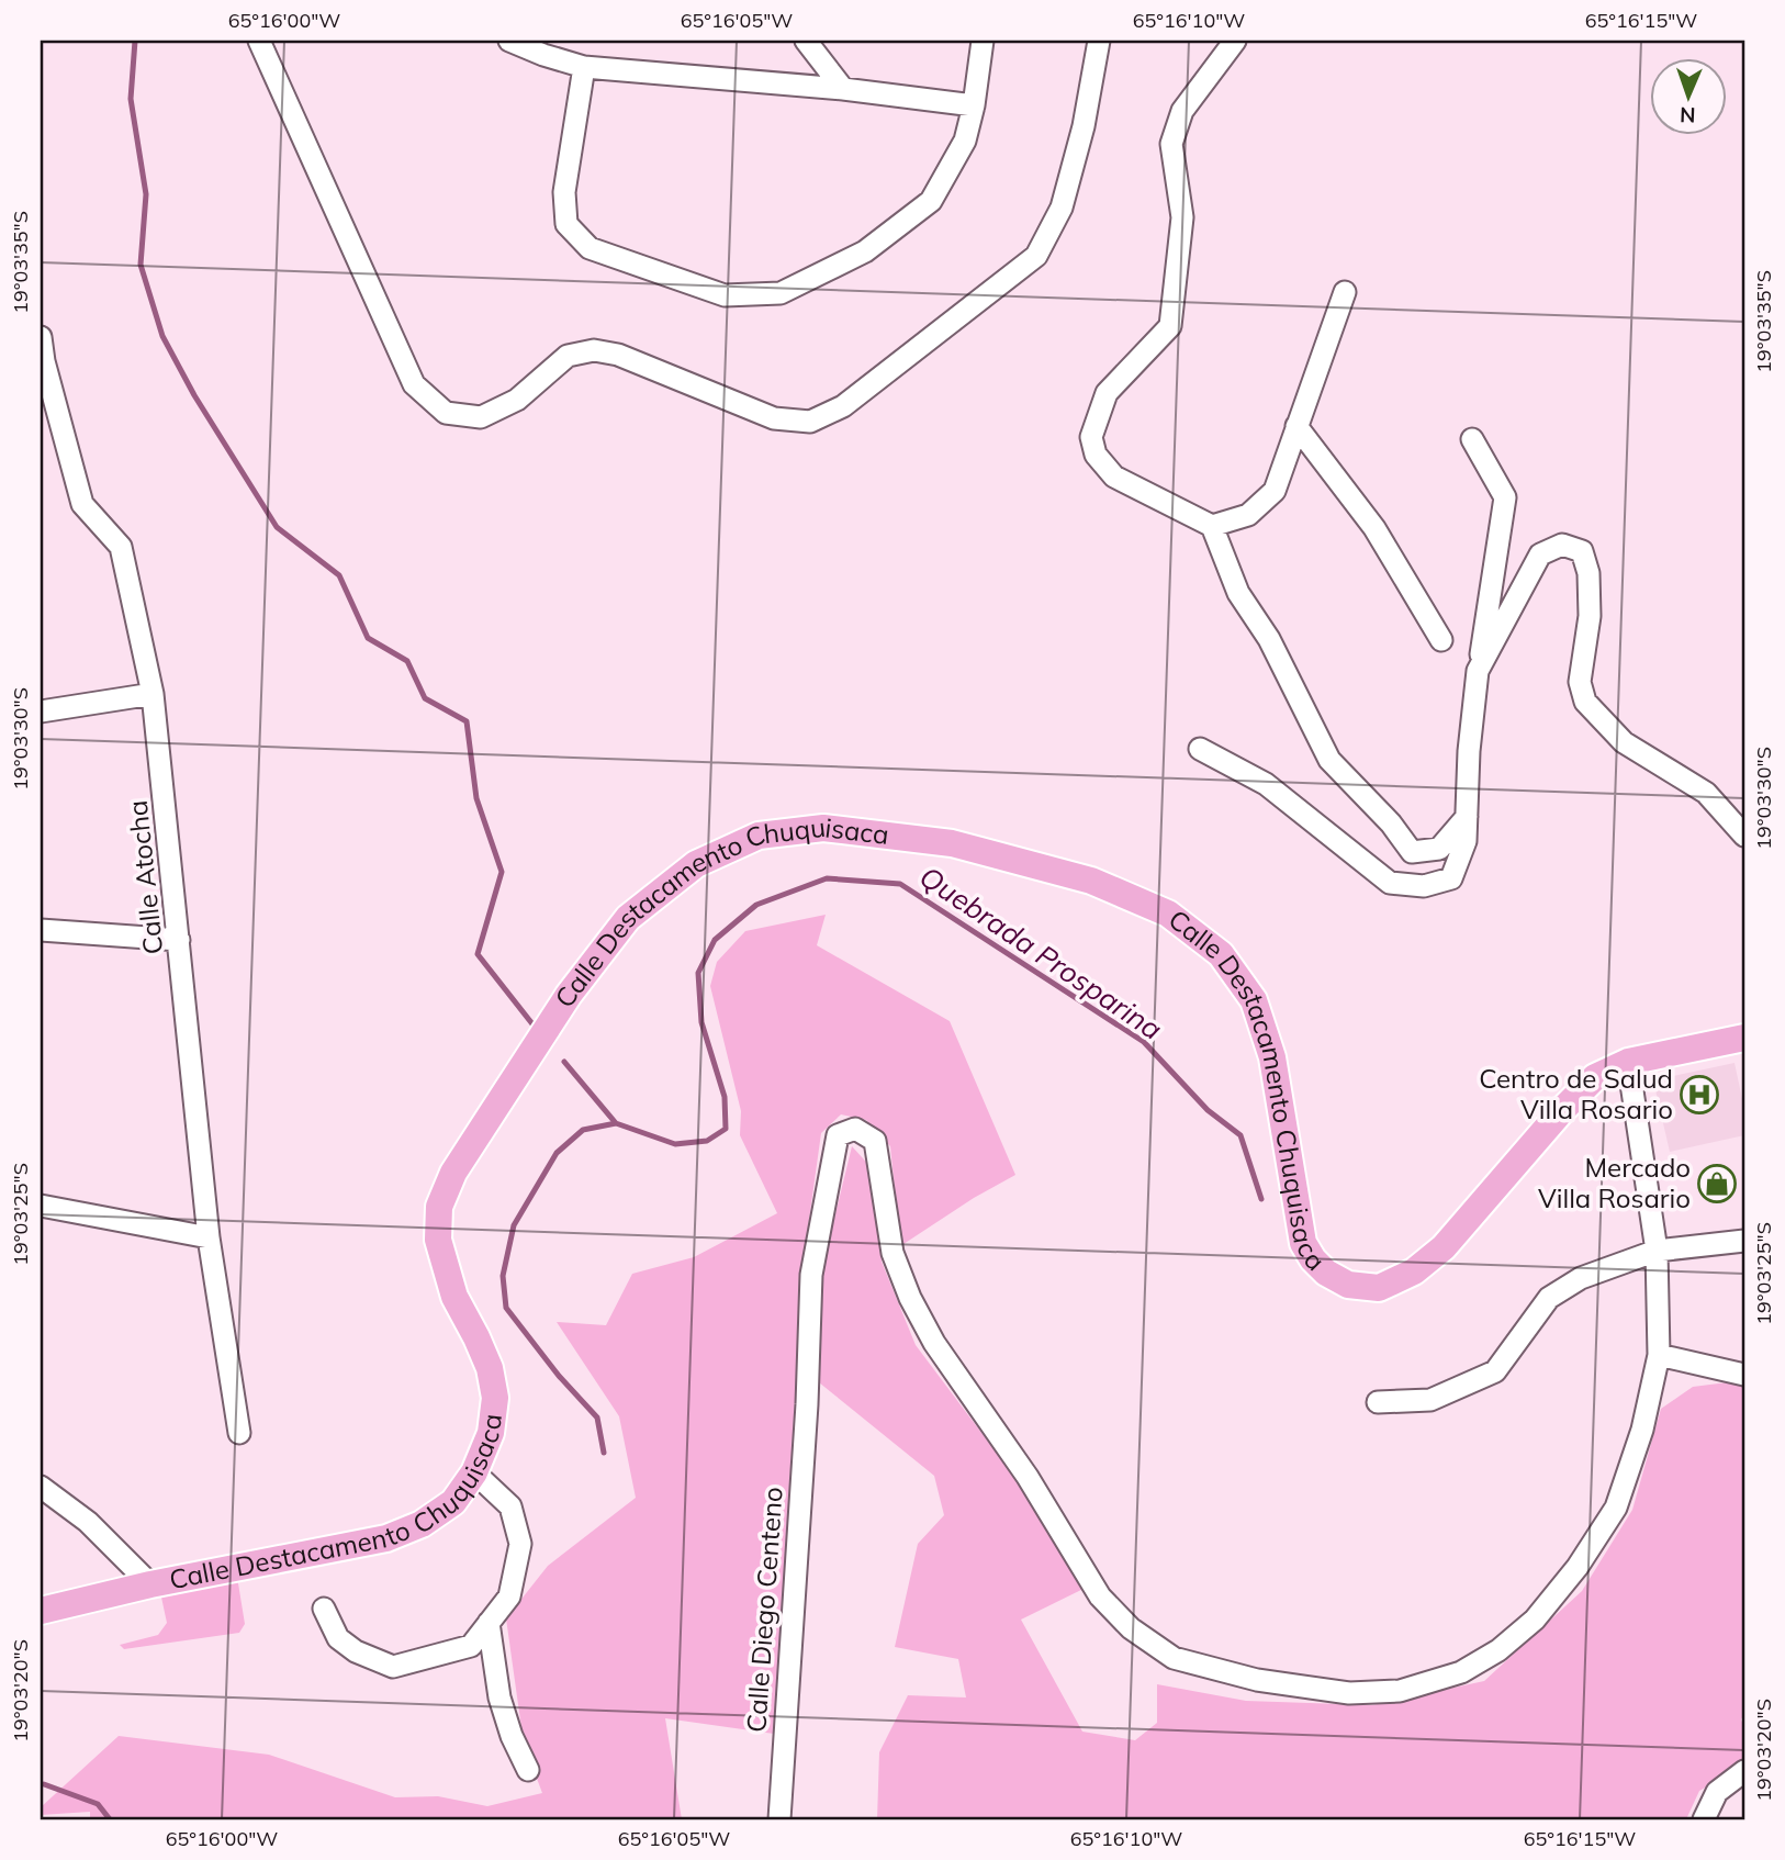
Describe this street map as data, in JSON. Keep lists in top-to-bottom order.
{
  "streets": {
    "main road": ["Calle Destacamento Chuquisaca"],
    "street": ["Calle Atocha", "Calle Diego Centeno"]
  },
  "water": ["Quebrada Prosparina"],
  "places": {
    "hospital": ["Centro de Salud Villa Rosario"],
    "shop": ["Mercado Villa Rosario"]
  },
  "north": "bottom",
  "coordinates": [
    "65°16'00\"W",
    "65°16'05\"W",
    "65°16'10\"W",
    "65°16'15\"W",
    "19°03'35\"S",
    "19°03'30\"S",
    "19°03'25\"S",
    "19°03'20\"S"
  ]
}
